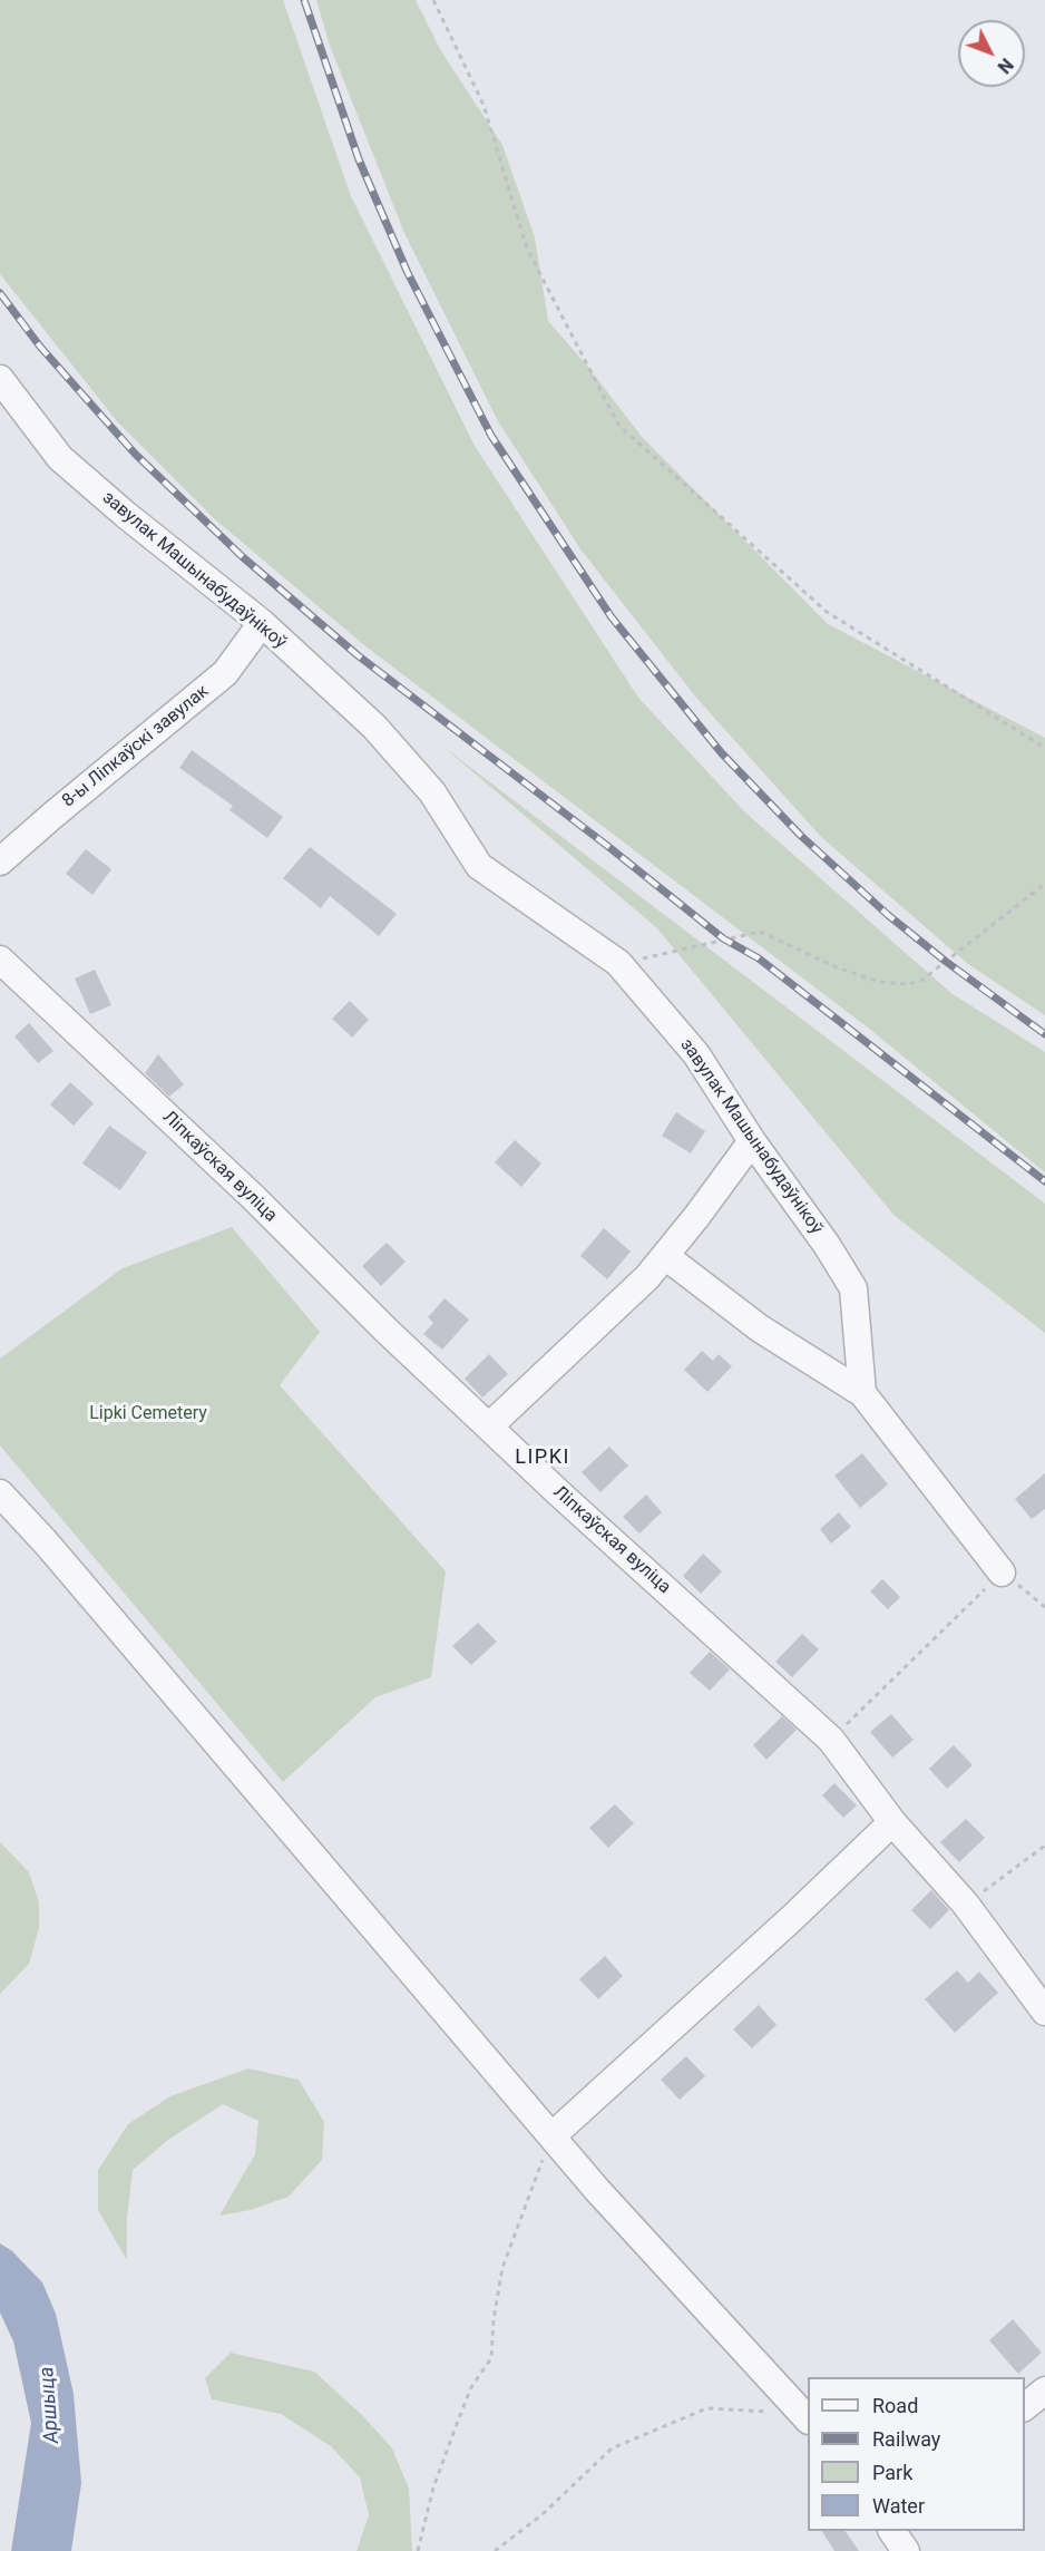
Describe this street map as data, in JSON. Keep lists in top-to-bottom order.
{
  "streets": {
    "street": ["завулак Машынабудаўнікоў", "8-ы Ліпкаўскі завулак", "Ліпкаўская вуліца"]
  },
  "crossings": [
    ["завулак Машынабудаўнікоў", "8-ы Ліпкаўскі завулак"]
  ],
  "districts": ["LIPKI"],
  "water": ["Аршыца"],
  "parks": ["Lipki Cemetery"],
  "legend": [
    "Road",
    "Railway",
    "Park",
    "Water"
  ],
  "north": "bottom right"
}
